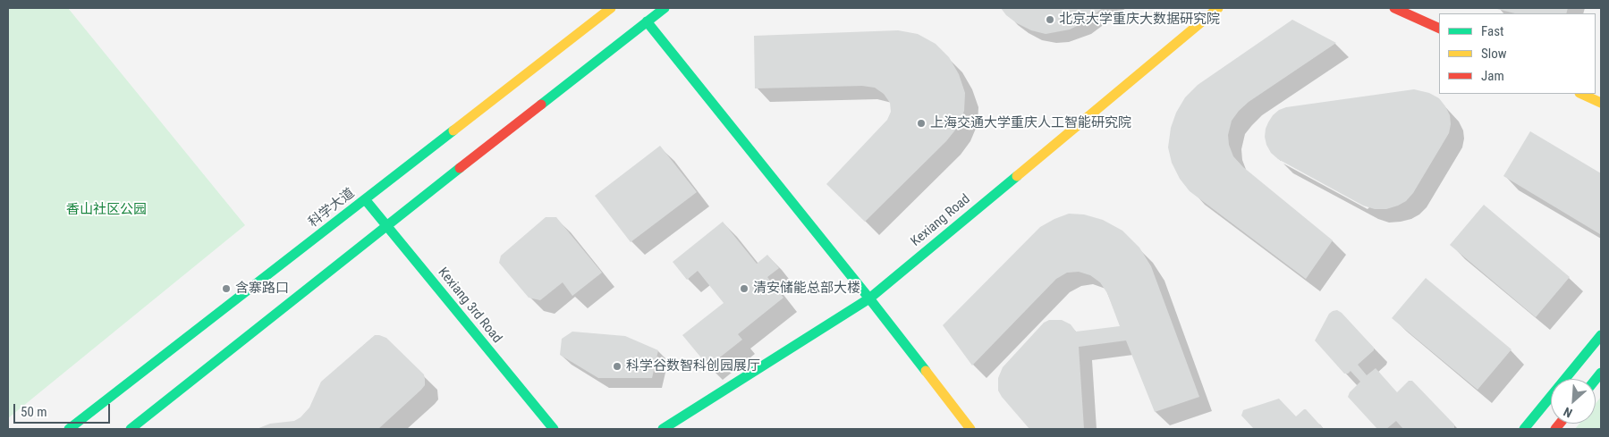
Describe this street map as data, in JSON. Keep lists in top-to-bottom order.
{
  "streets": {
    "street": ["科学大道", "Kexiang Road", "Kexiang 3rd Road"]
  },
  "crossings": [
    ["科学大道", "Kexiang 3rd Road"]
  ],
  "parks": ["香山社区公园"],
  "places": [
    "北京大学重庆大数据研究院",
    "上海交通大学重庆人工智能研究院",
    "含寨路口",
    "清安储能总部大楼",
    "科学谷数智科创园展厅"
  ],
  "legend": ["Fast", "Slow", "Jam"],
  "scale_bar": "50 m",
  "north": "bottom left"
}
